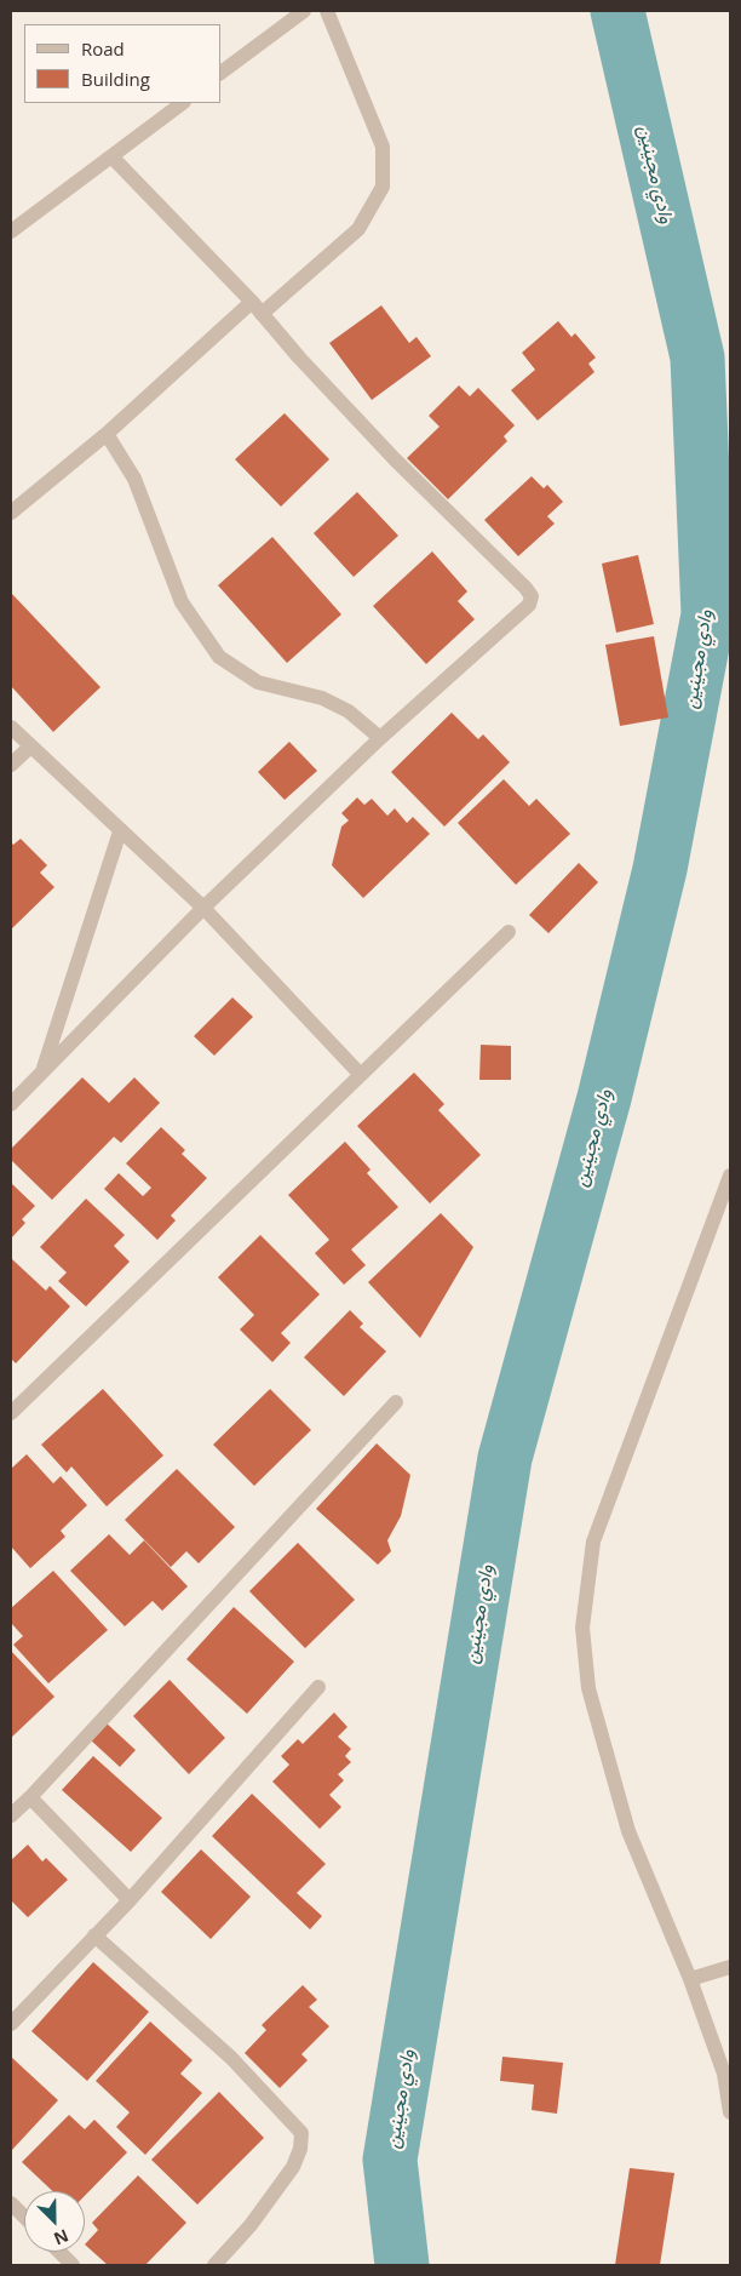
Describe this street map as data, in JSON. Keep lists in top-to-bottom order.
{
  "water": ["وادي مجينين"],
  "legend": ["Road", "Building"],
  "north": "bottom right"
}
